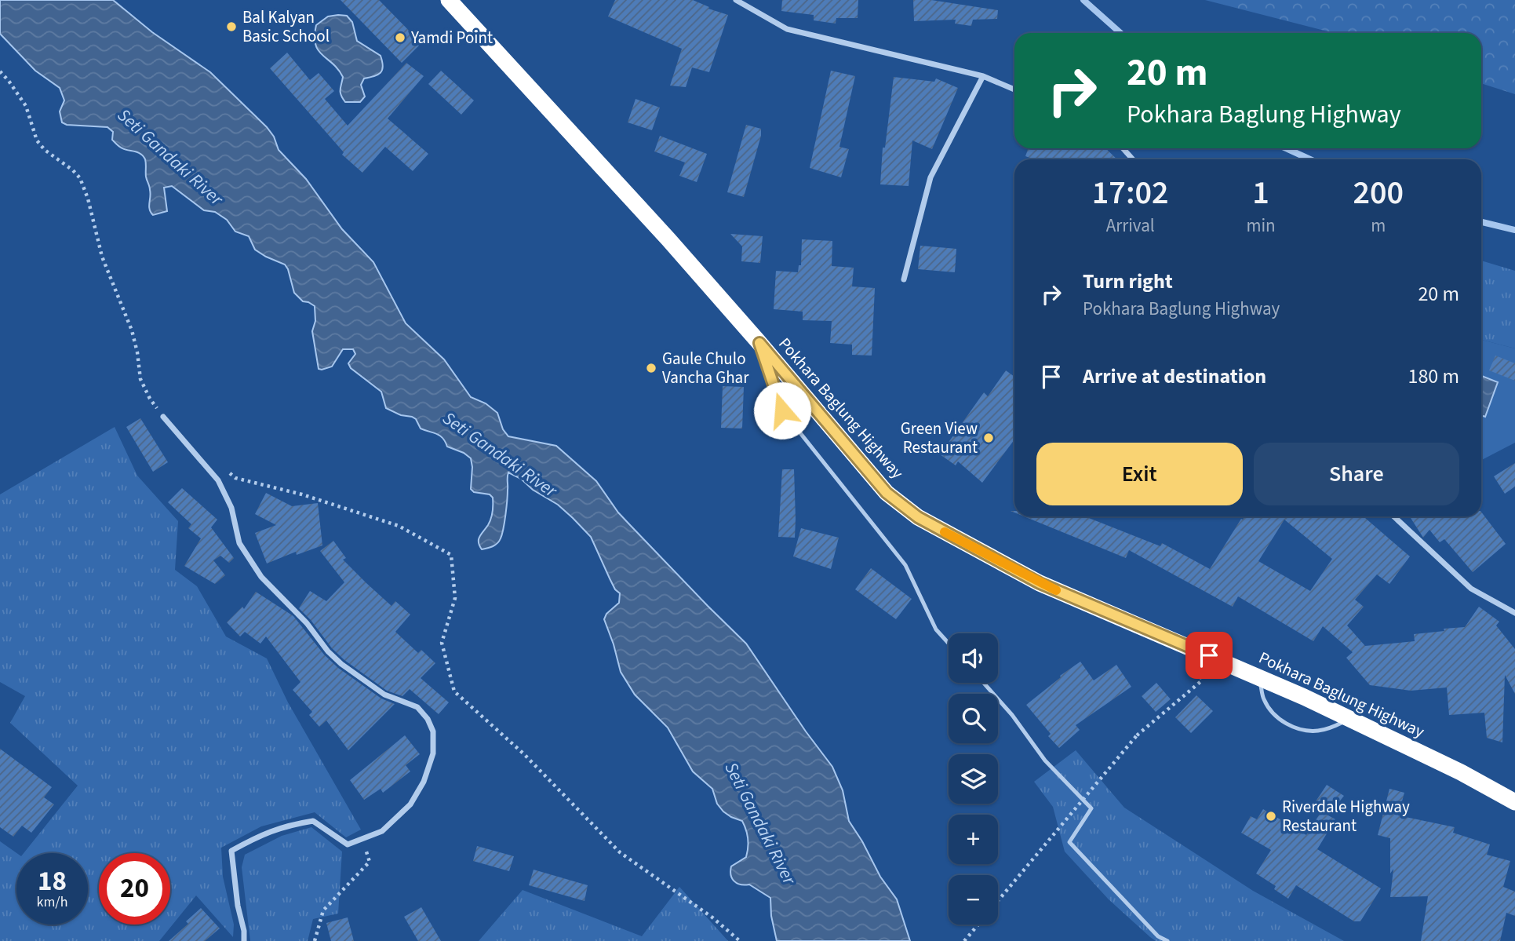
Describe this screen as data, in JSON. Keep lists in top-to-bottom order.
{
  "streets": {
    "highway": ["Pokhara Baglung Highway"]
  },
  "water": ["Seti Gandaki River"],
  "places": [
    "Bal Kalyan Basic School",
    "Yamdi Point",
    "Gaule Chulo Vancha Ghar",
    "Green View Restaurant",
    "Riverdale Highway Restaurant"
  ],
  "page": {
    "turn": ["20 m", "Pokhara Baglung Highway"],
    "eta": [
      "17:02",
      "Arrival",
      "1",
      "min",
      "200",
      "m"
    ],
    "list": [
      {
        "name": "Turn right",
        "note": "Pokhara Baglung Highway",
        "value": "20 m"
      },
      {
        "name": "Arrive at destination",
        "value": "180 m"
      }
    ],
    "buttons": ["Exit", "Share"],
    "map_buttons": ["+", "−"],
    "speed": "18 km/h",
    "limit": "20"
  }
}
